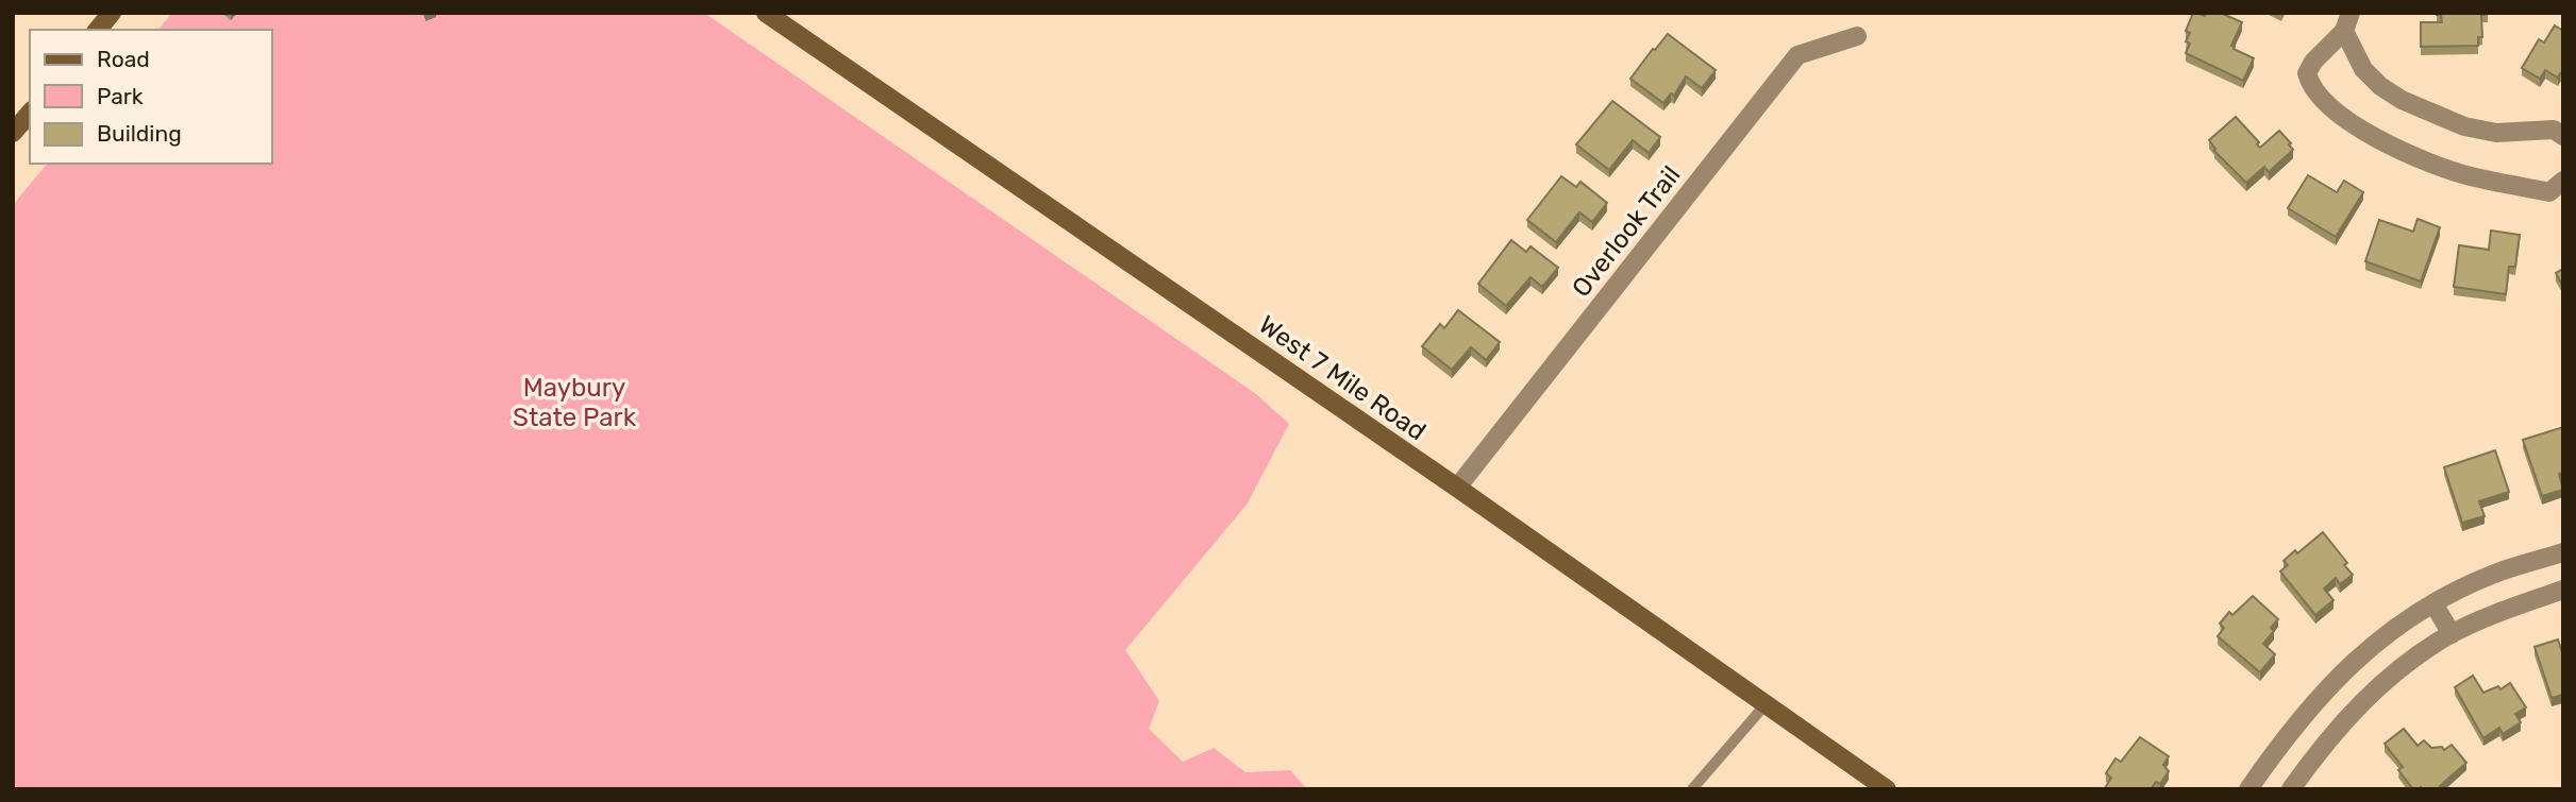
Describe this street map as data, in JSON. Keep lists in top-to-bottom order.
{
  "streets": {
    "street": ["Overlook Trail", "West 7 Mile Road"]
  },
  "crossings": [
    ["Overlook Trail", "West 7 Mile Road"]
  ],
  "parks": ["Maybury State Park"],
  "legend": ["Road", "Park", "Building"]
}
